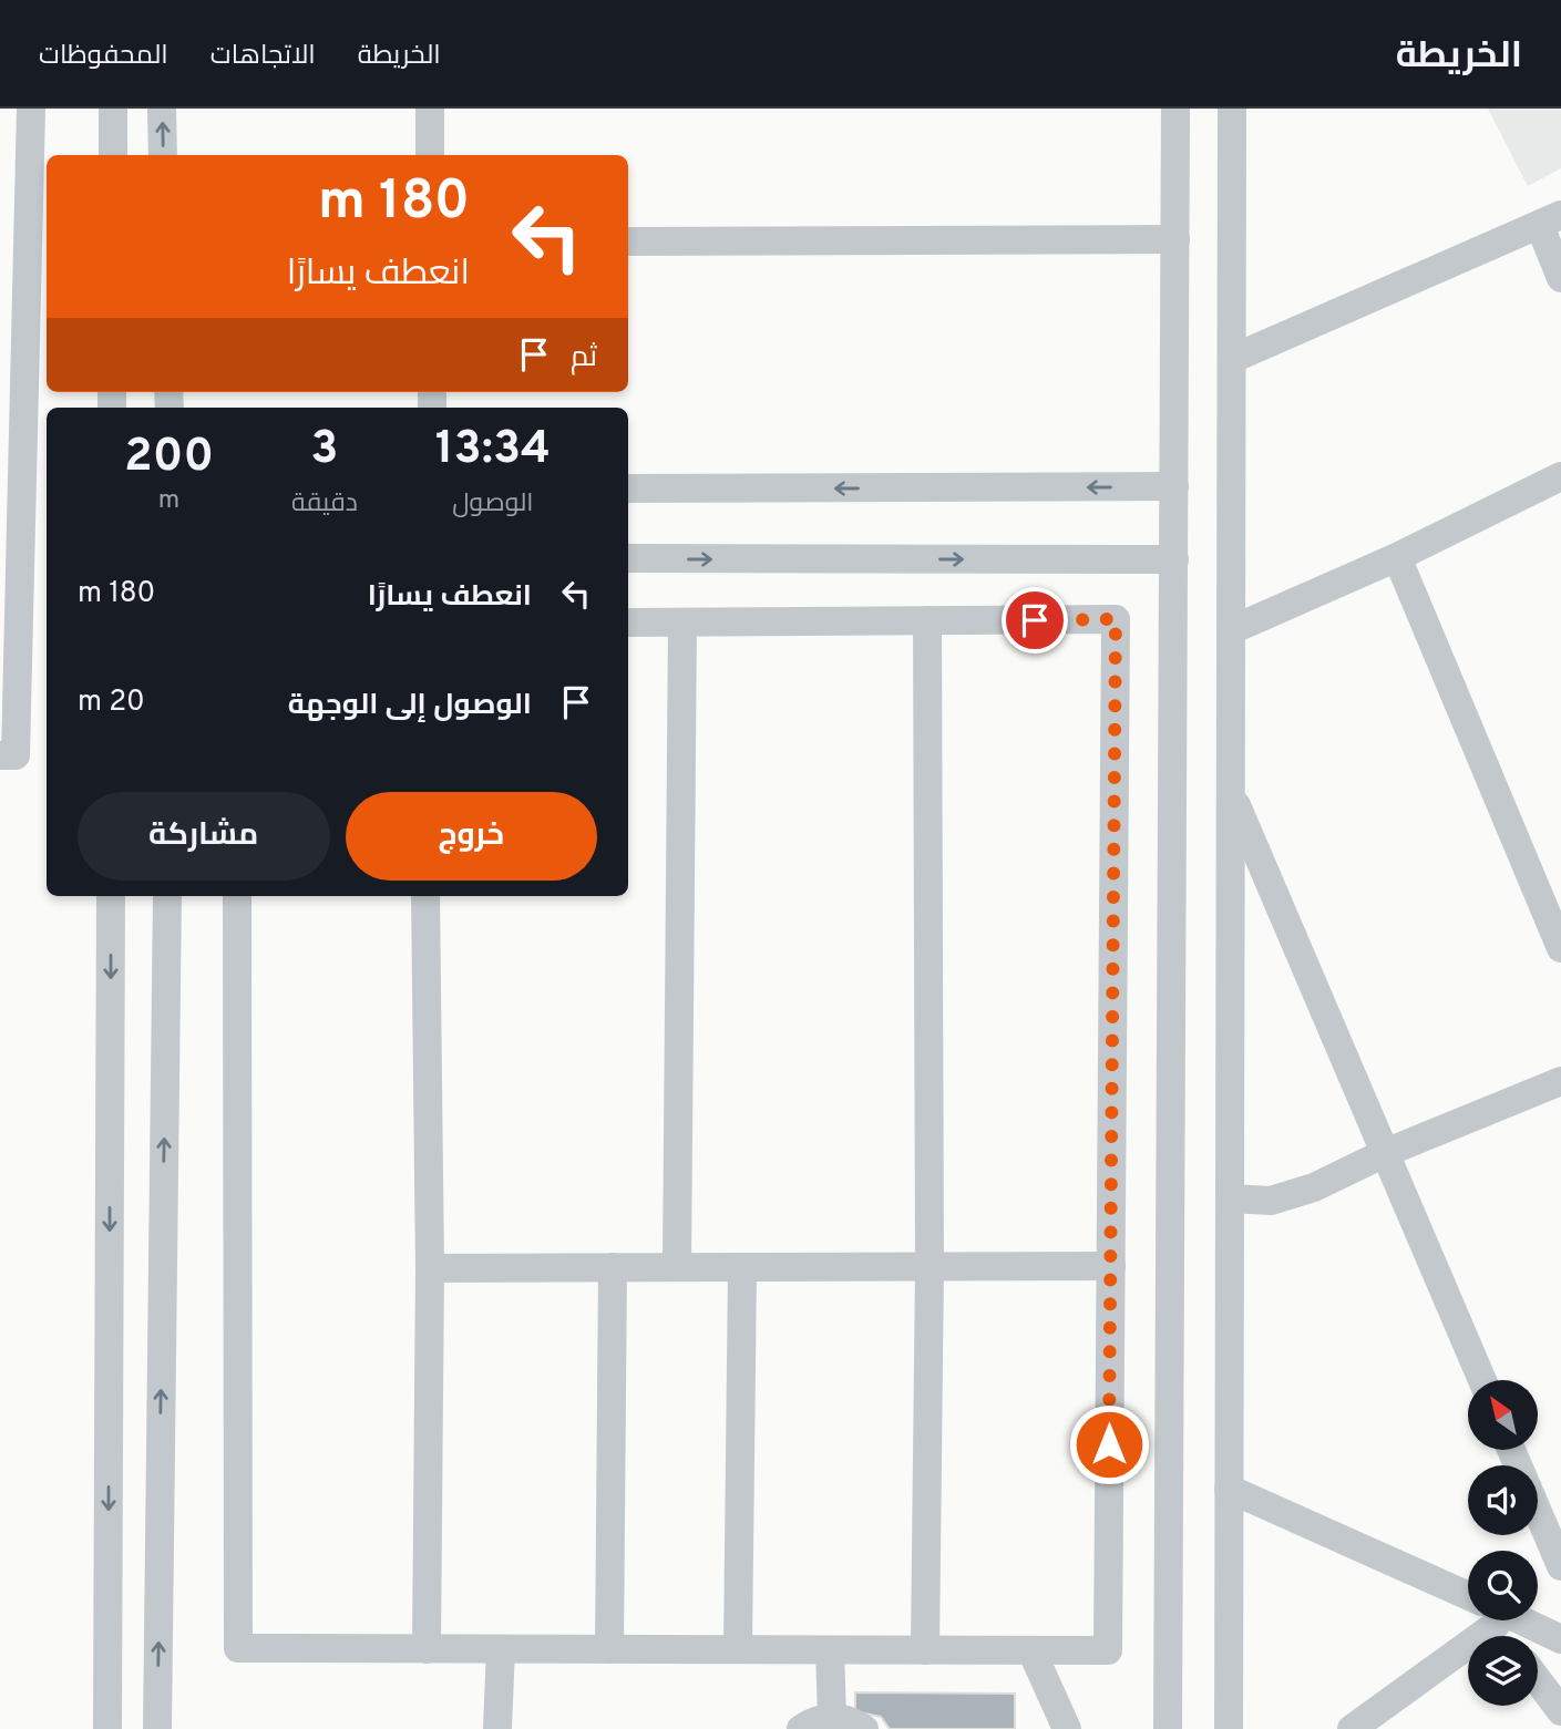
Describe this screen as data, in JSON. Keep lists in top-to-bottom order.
{
  "north": "top left",
  "page": {
    "header": "الخريطة",
    "nav": ["الخريطة", "الاتجاهات", "المحفوظات"],
    "turn": ["180 m", "انعطف يسارًا"],
    "then": "ثم",
    "eta": [
      "13:34",
      "الوصول",
      "3",
      "دقيقة",
      "200",
      "m"
    ],
    "list": [
      {
        "name": "انعطف يسارًا",
        "value": "180 m"
      },
      {
        "name": "الوصول إلى الوجهة",
        "value": "20 m"
      }
    ],
    "buttons": ["خروج", "مشاركة"]
  }
}
